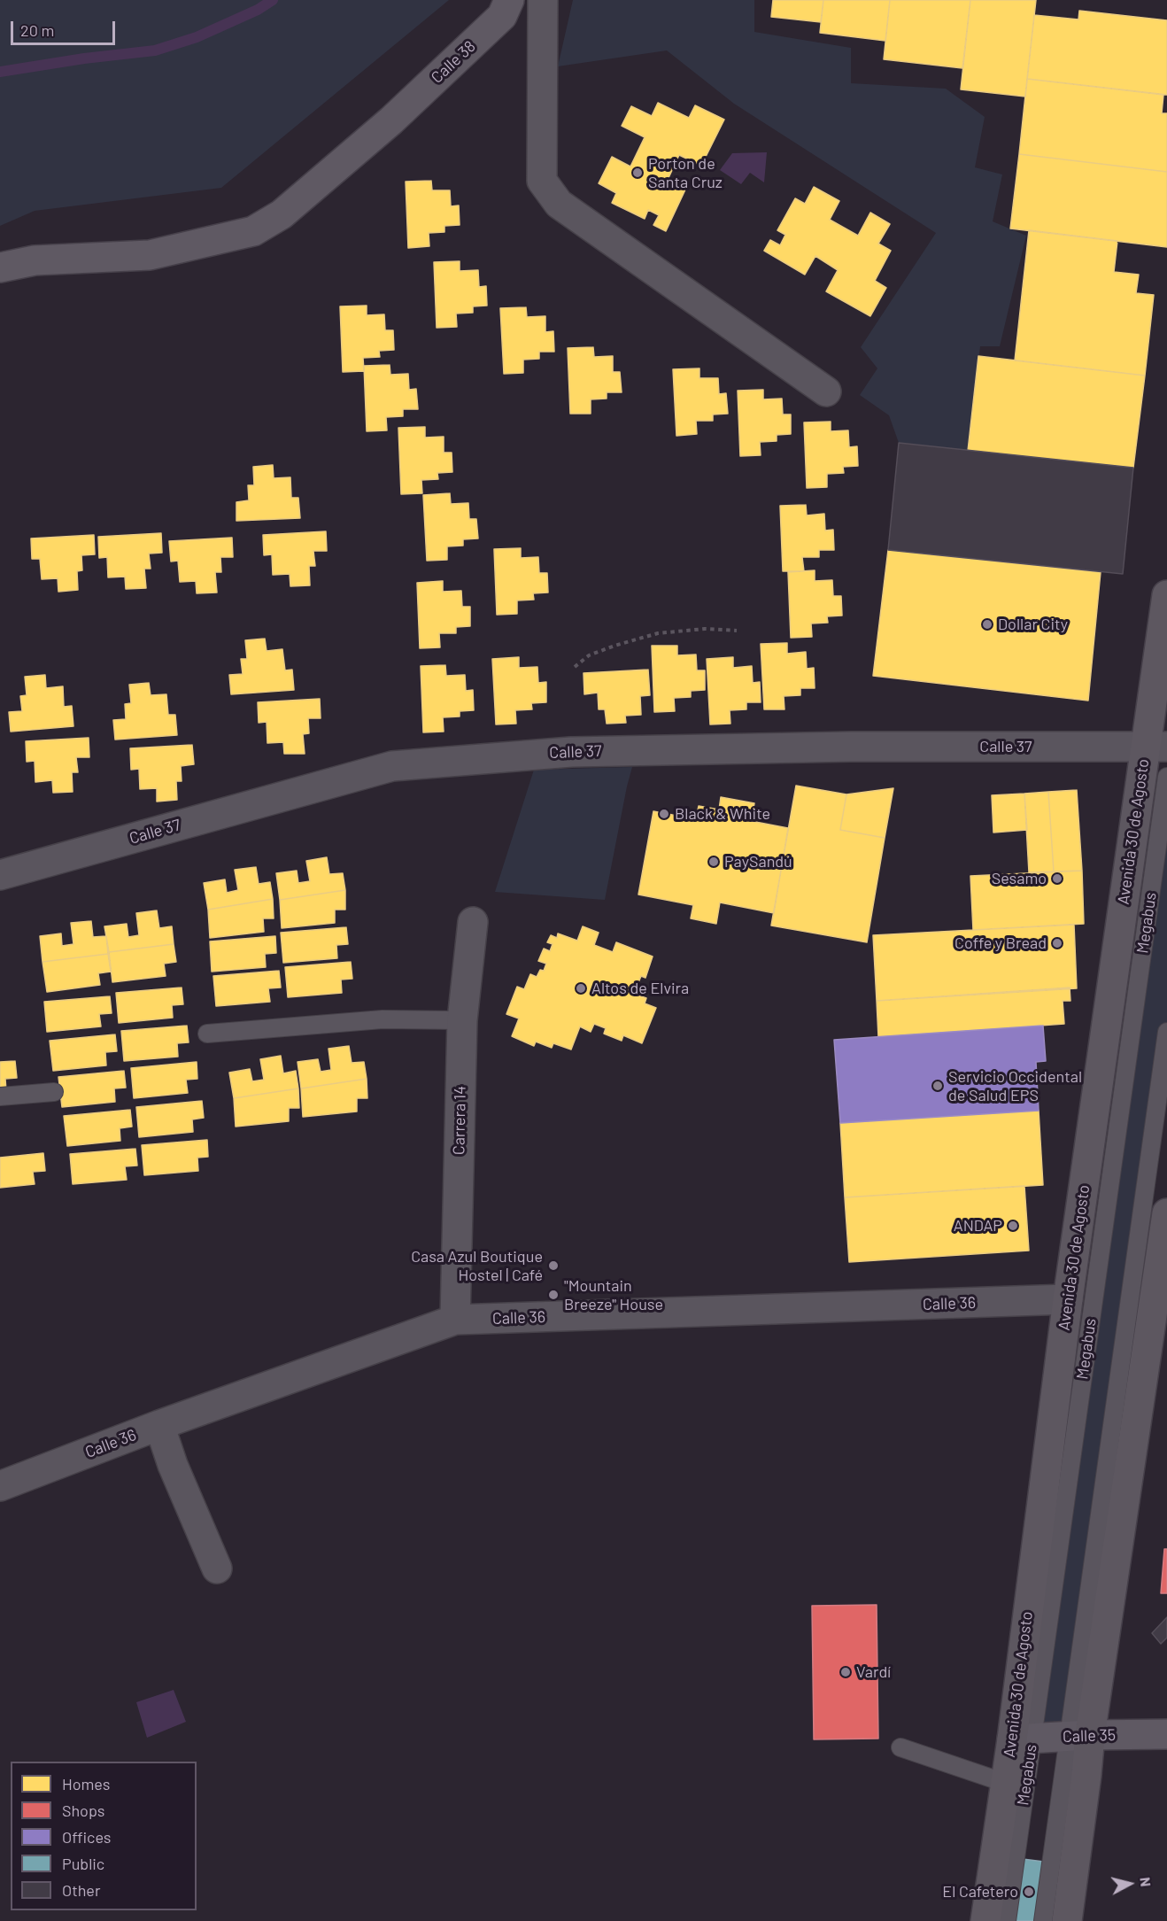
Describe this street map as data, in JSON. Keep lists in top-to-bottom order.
{
  "streets": {
    "main road": ["Calle 38", "Avenida 30 de Agosto", "Calle 35"],
    "street": ["Calle 37", "Carrera 14", "Calle 36"],
    "lane": ["Megabus"]
  },
  "crossings": [
    ["Calle 37", "Avenida 30 de Agosto"],
    ["Avenida 30 de Agosto", "Megabus"],
    ["Avenida 30 de Agosto", "Calle 36"],
    ["Avenida 30 de Agosto", "Calle 35"],
    ["Megabus", "Calle 35"],
    ["Carrera 14", "Calle 36"]
  ],
  "places": [
    "Porton de Santa Cruz",
    "Dollar City",
    "Black & White",
    "PaySandú",
    "Sesamo",
    "Coffe y Bread",
    "Altos de Elvira",
    "Servicio Occidental de Salud EPS",
    "ANDAP",
    "Casa Azul Boutique Hostel | Café",
    "\"Mountain Breeze\" House",
    "Vardí",
    "El Cafetero"
  ],
  "legend": [
    "Homes",
    "Shops",
    "Offices",
    "Public",
    "Other"
  ],
  "scale_bar": "20 m",
  "north": "right"
}
